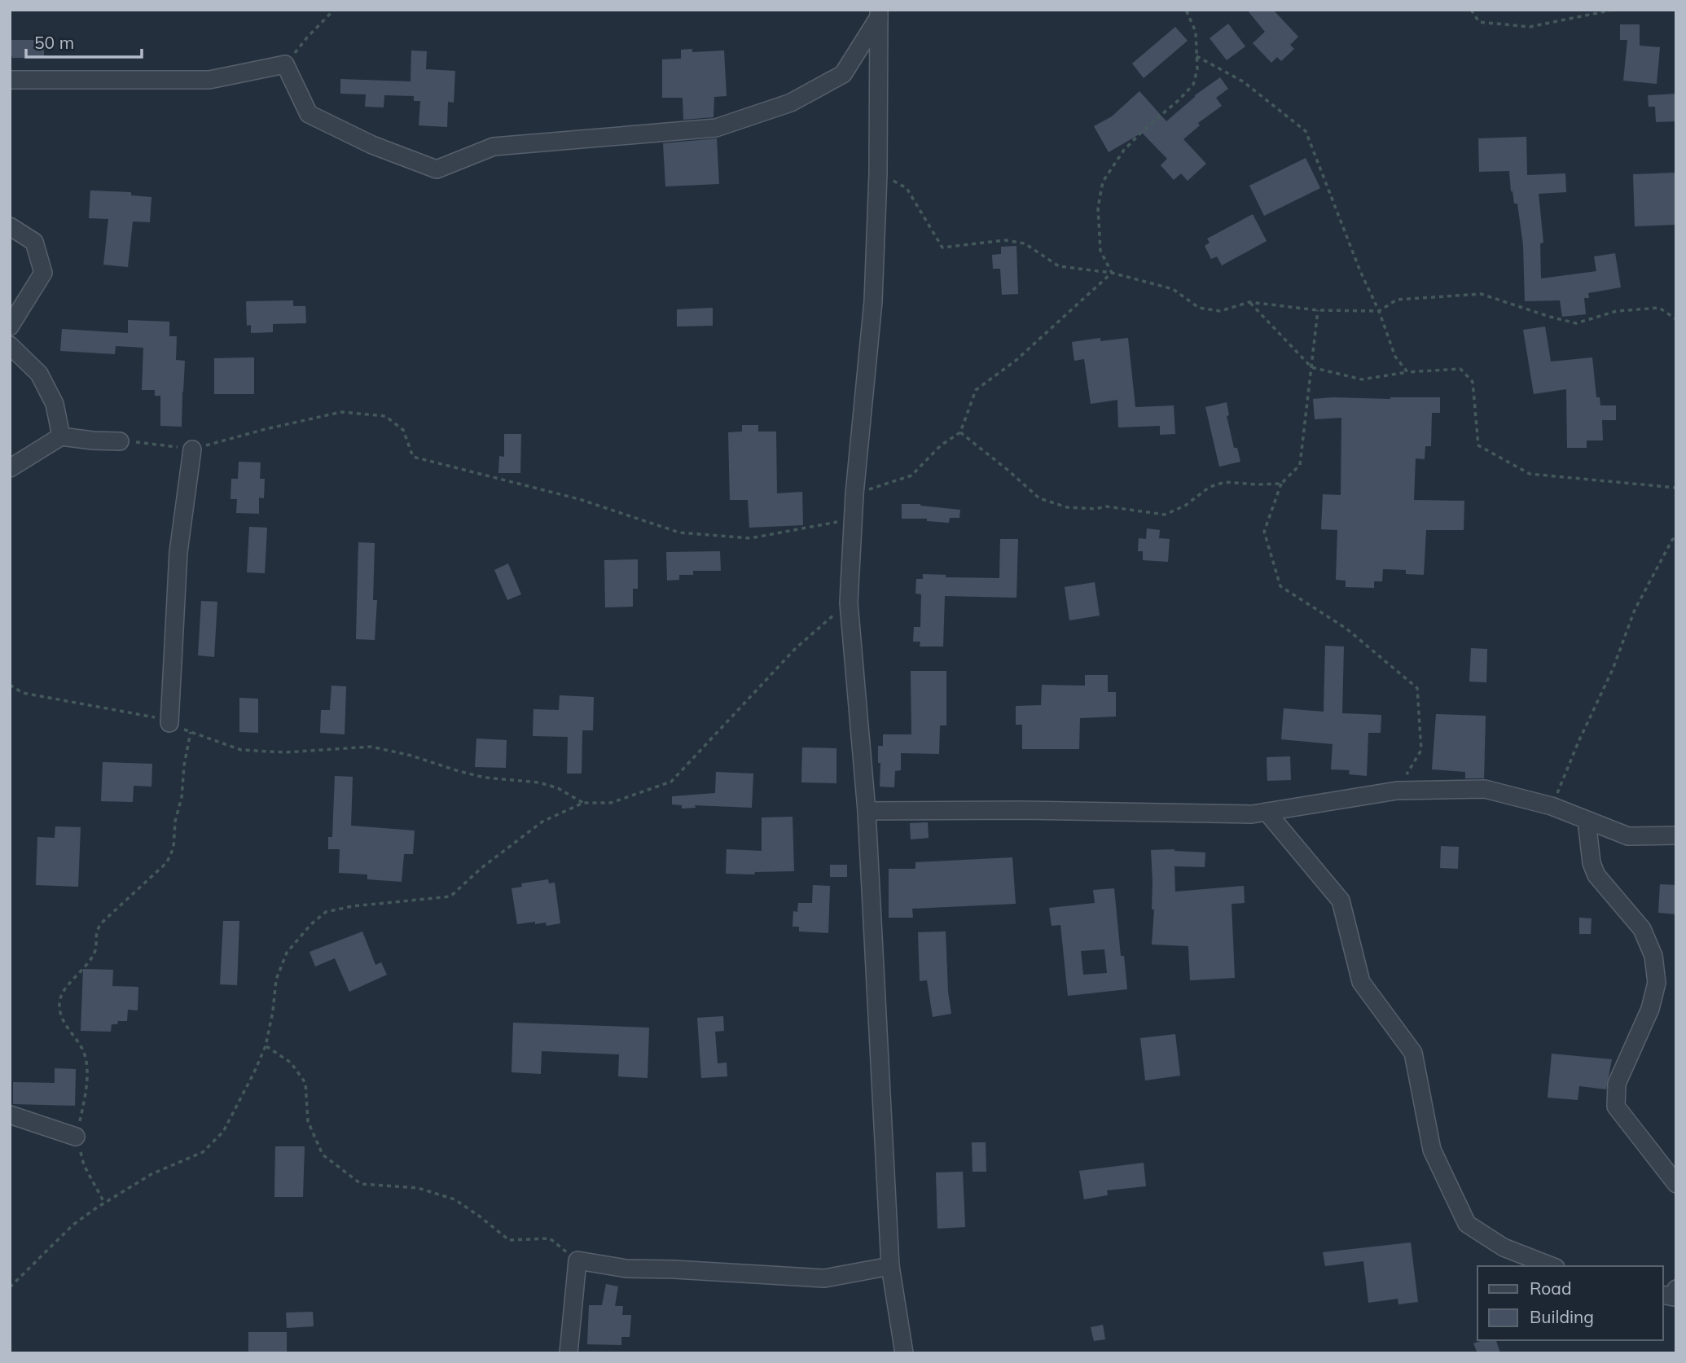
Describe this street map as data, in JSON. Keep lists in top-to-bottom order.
{
  "legend": ["Road", "Building"],
  "scale_bar": "50 m"
}
